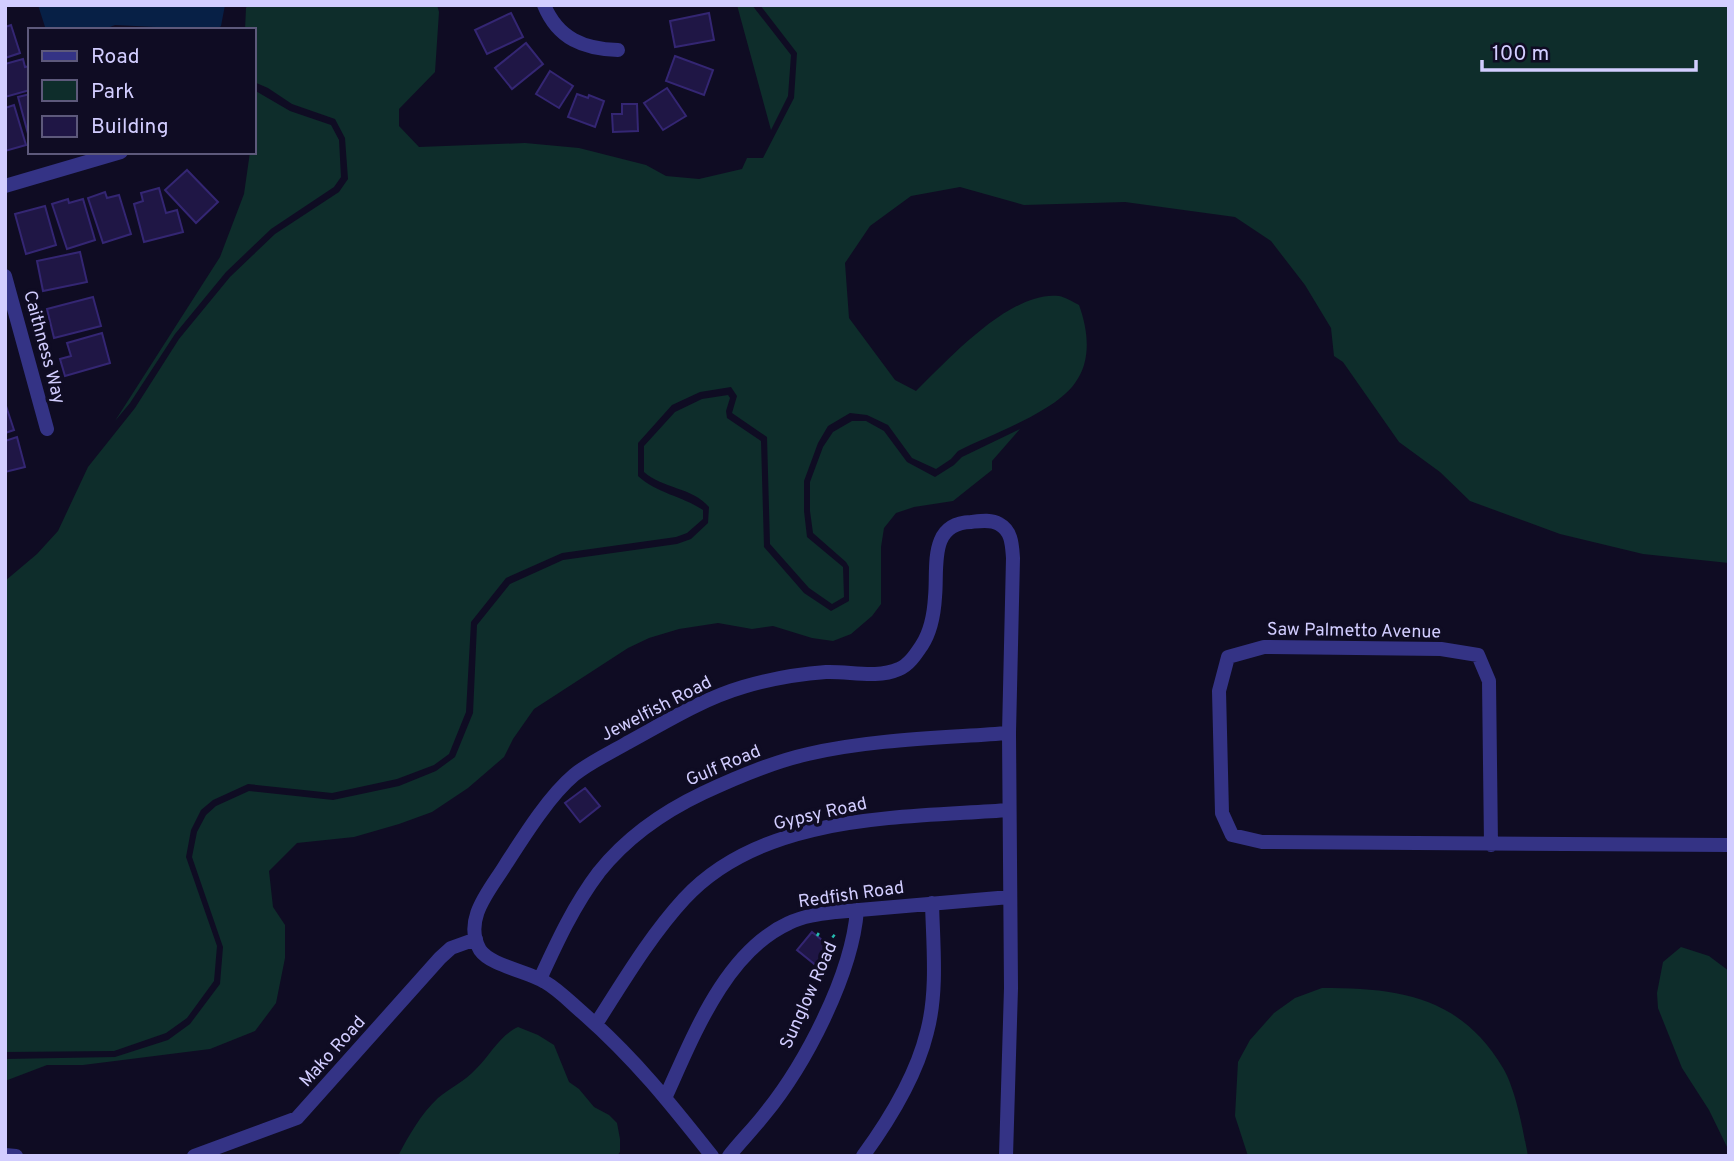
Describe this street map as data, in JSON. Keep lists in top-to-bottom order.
{
  "streets": {
    "street": [
      "Caithness Way",
      "Saw Palmetto Avenue",
      "Jewelfish Road",
      "Gulf Road",
      "Gypsy Road",
      "Redfish Road",
      "Sunglow Road",
      "Mako Road"
    ]
  },
  "crossings": [
    ["Jewelfish Road", "Gulf Road"],
    ["Jewelfish Road", "Gypsy Road"],
    ["Jewelfish Road", "Redfish Road"],
    ["Jewelfish Road", "Mako Road"],
    ["Redfish Road", "Sunglow Road"]
  ],
  "legend": ["Road", "Park", "Building"],
  "scale_bar": "100 m"
}
